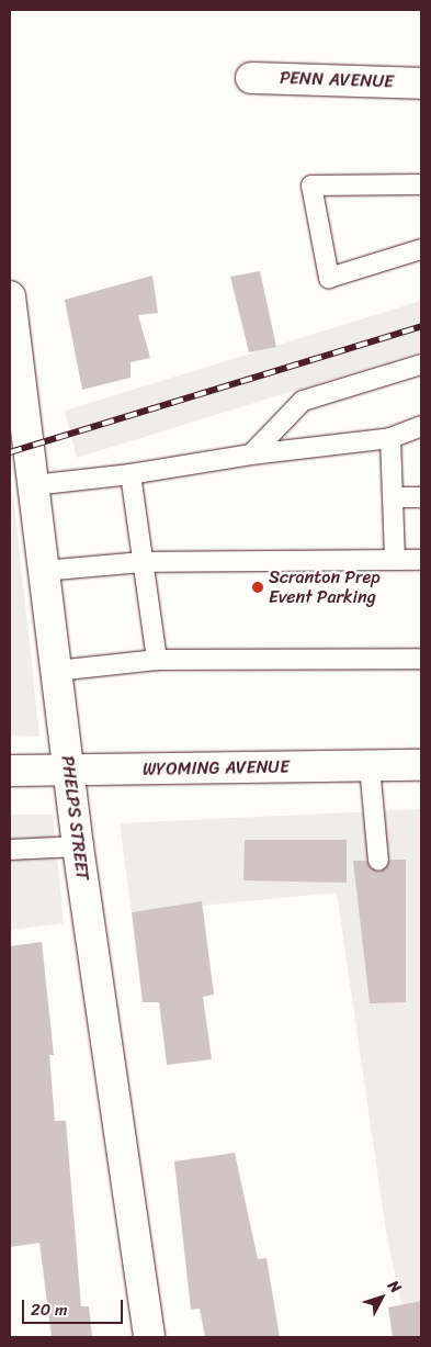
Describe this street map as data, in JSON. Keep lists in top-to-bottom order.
{
  "streets": {
    "street": ["PENN AVENUE", "WYOMING AVENUE", "PHELPS STREET"]
  },
  "crossings": [
    ["WYOMING AVENUE", "PHELPS STREET"]
  ],
  "places": ["Scranton Prep Event Parking"],
  "scale_bar": "20 m",
  "north": "top right"
}
